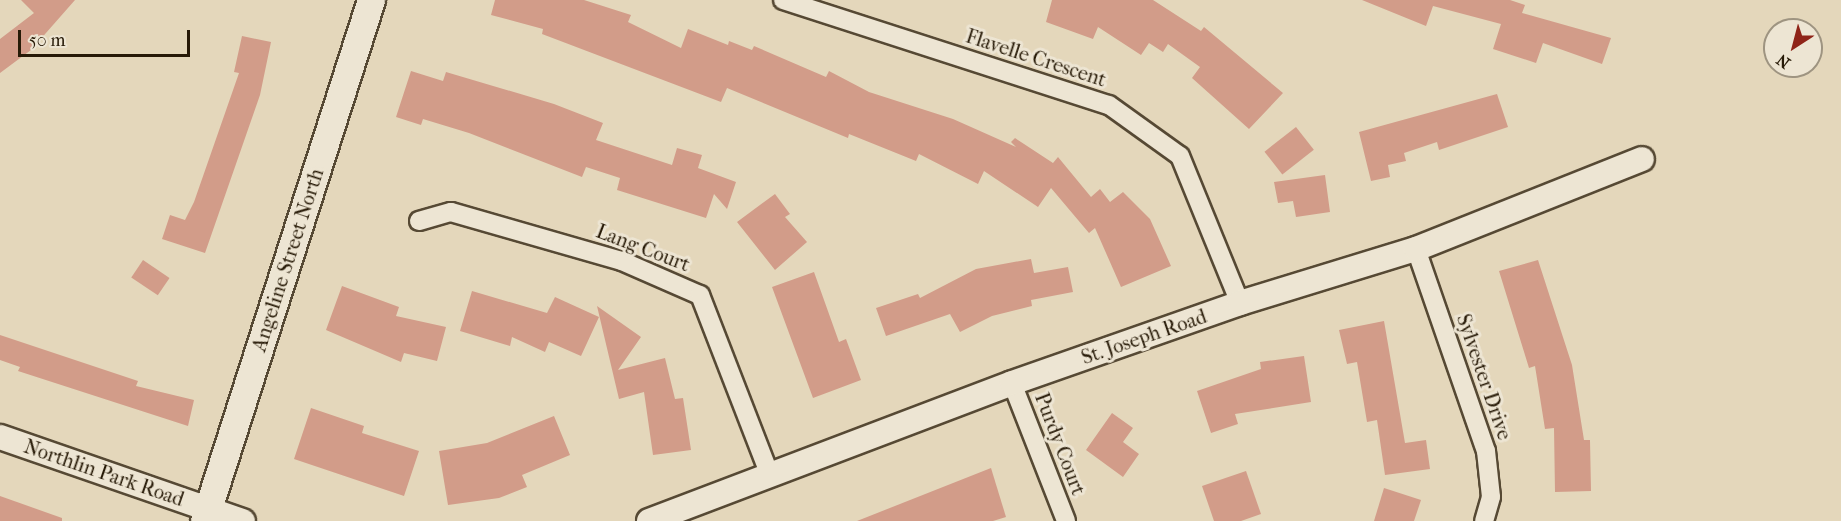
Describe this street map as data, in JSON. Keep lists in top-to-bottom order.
{
  "streets": {
    "main road": ["Angeline Street North"],
    "street": [
      "Flavelle Crescent",
      "Lang Court",
      "St. Joseph Road",
      "Sylvester Drive",
      "Purdy Court",
      "Northlin Park Road"
    ]
  },
  "crossings": [
    ["Flavelle Crescent", "St. Joseph Road"],
    ["Lang Court", "St. Joseph Road"],
    ["Angeline Street North", "Northlin Park Road"],
    ["St. Joseph Road", "Sylvester Drive"],
    ["St. Joseph Road", "Purdy Court"]
  ],
  "scale_bar": "50 m",
  "north": "bottom left"
}
